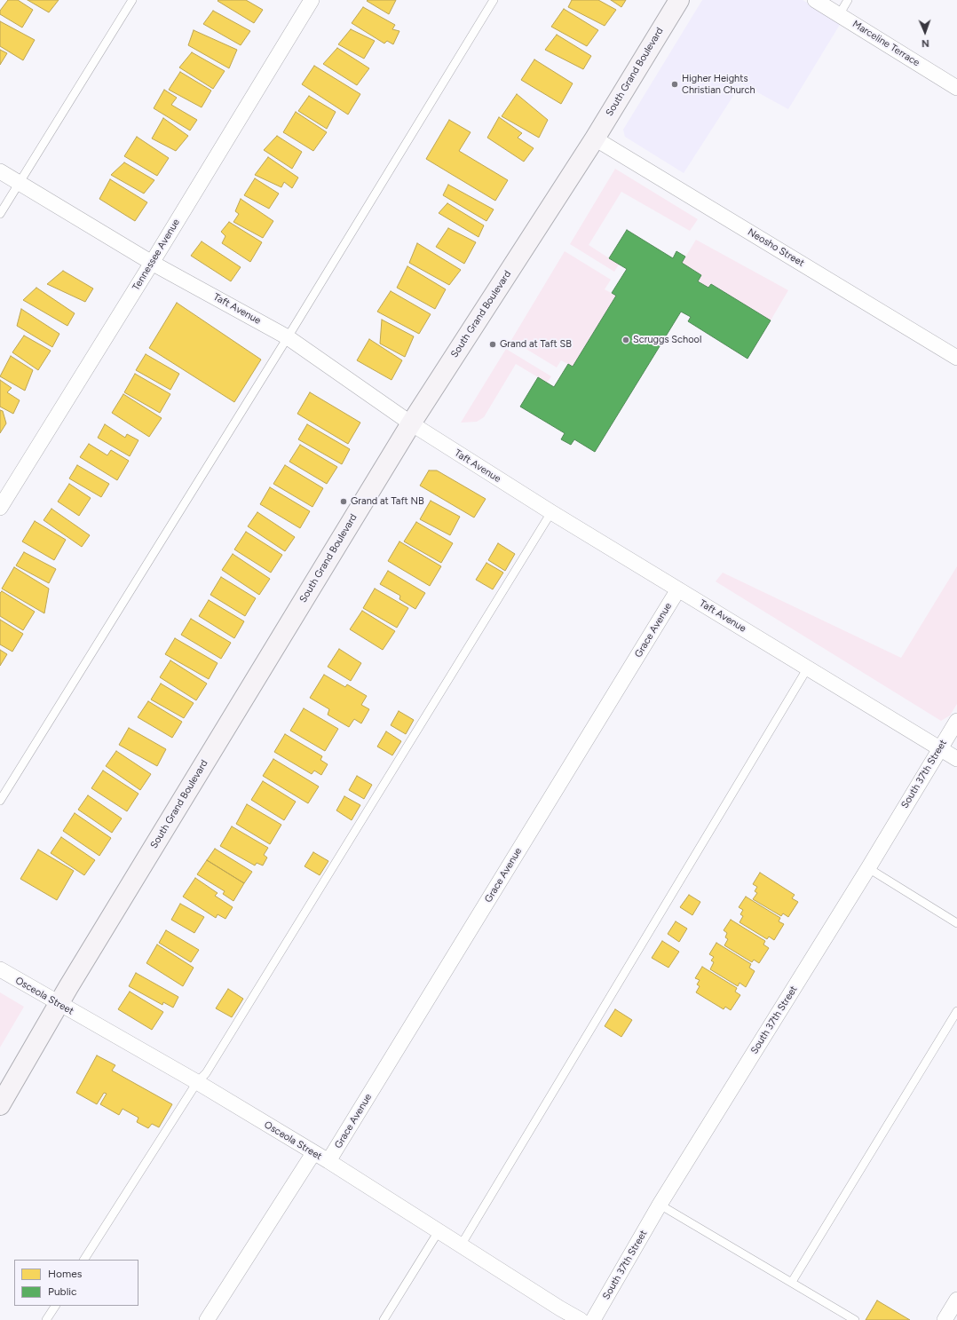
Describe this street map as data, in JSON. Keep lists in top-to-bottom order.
{
  "streets": {
    "main road": ["South Grand Boulevard"],
    "street": [
      "Marceline Terrace",
      "Neosho Street",
      "Tennessee Avenue",
      "Taft Avenue",
      "Grace Avenue",
      "South 37th Street",
      "Osceola Street"
    ]
  },
  "crossings": [
    ["South Grand Boulevard", "Neosho Street"],
    ["South Grand Boulevard", "Taft Avenue"],
    ["South Grand Boulevard", "Osceola Street"],
    ["Tennessee Avenue", "Taft Avenue"],
    ["Taft Avenue", "Grace Avenue"],
    ["Taft Avenue", "South 37th Street"],
    ["Grace Avenue", "Osceola Street"]
  ],
  "places": [
    "Higher Heights Christian Church",
    "Scruggs School",
    "Grand at Taft SB",
    "Grand at Taft NB"
  ],
  "legend": ["Homes", "Public"],
  "north": "bottom"
}
